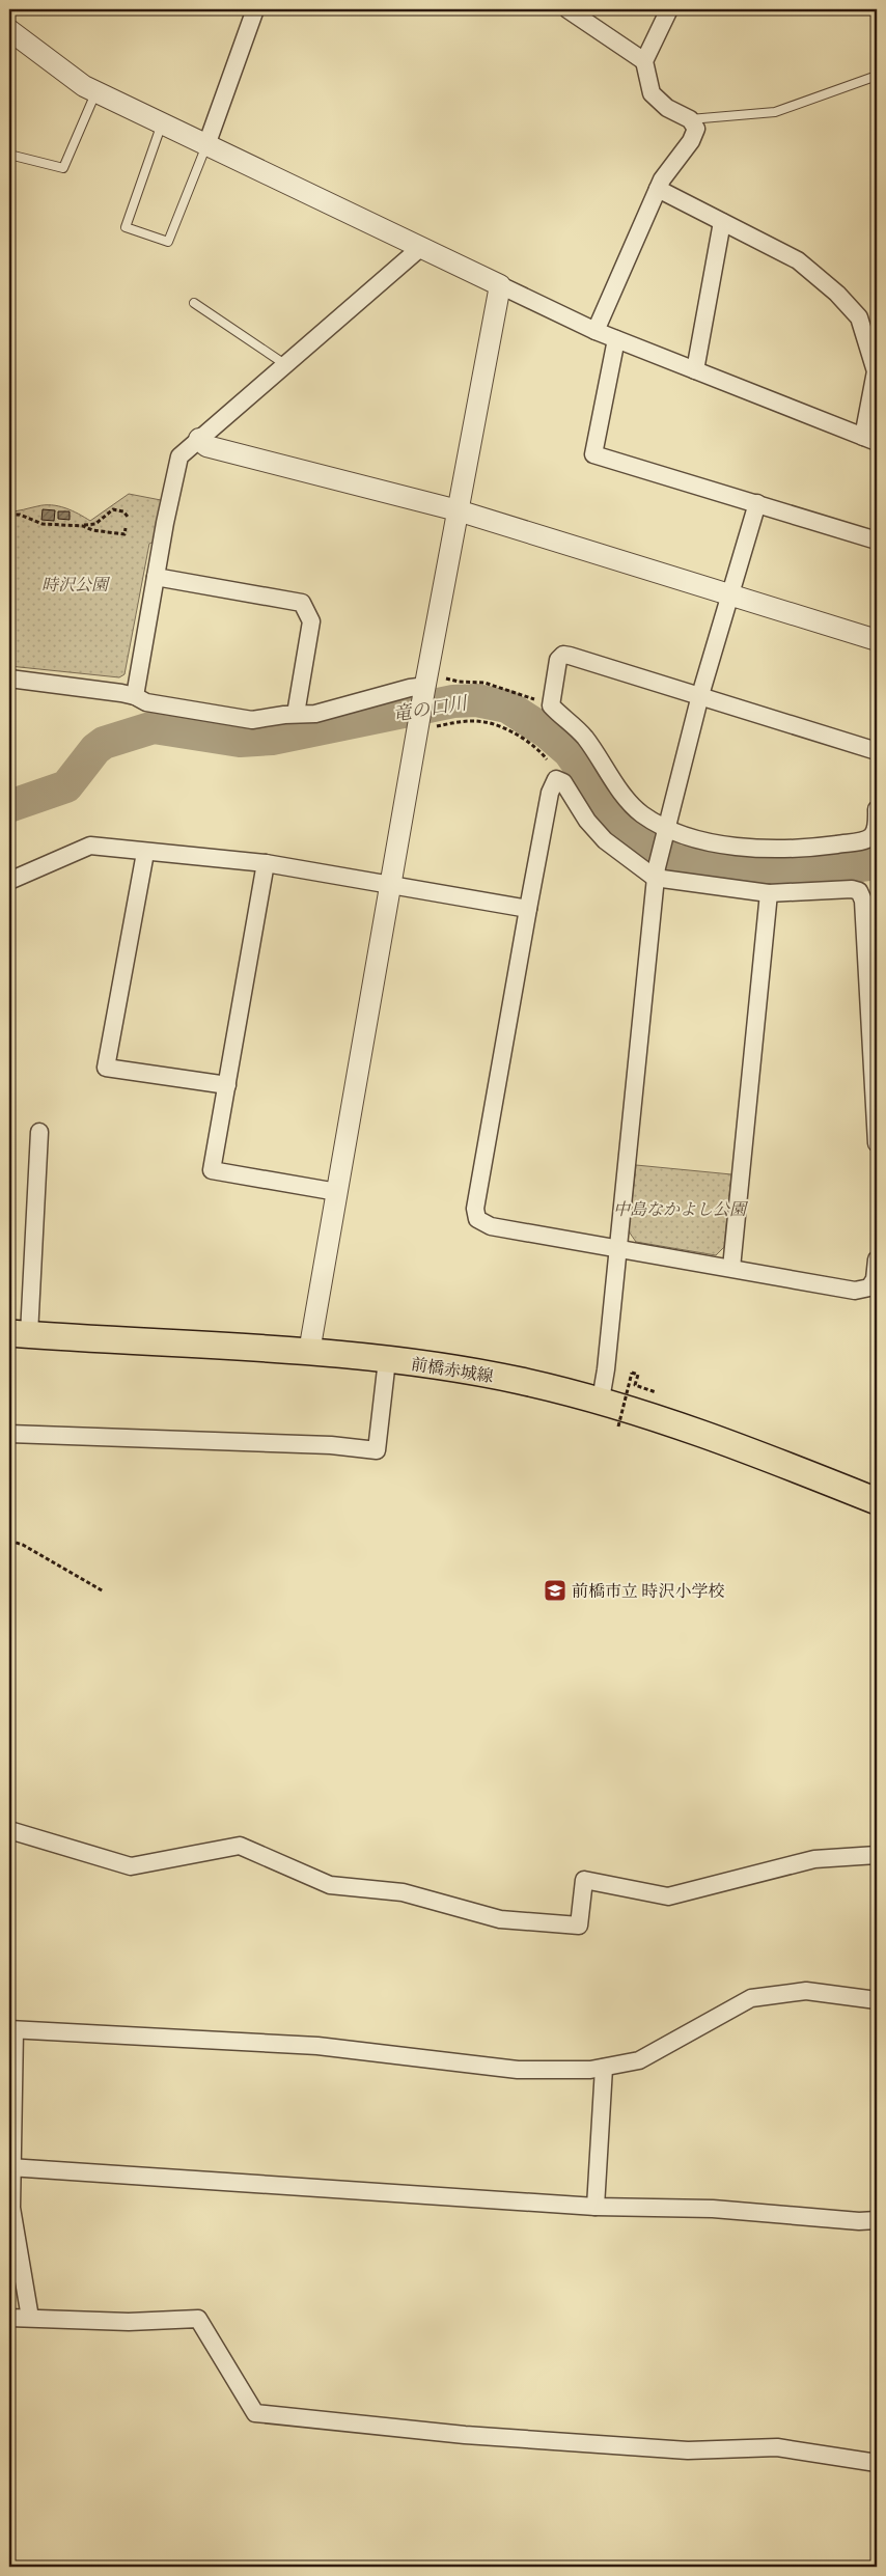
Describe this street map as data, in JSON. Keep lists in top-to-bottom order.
{
  "streets": {
    "main road": ["前橋赤城線"]
  },
  "water": ["竜の口川"],
  "parks": ["時沢公園", "中島なかよし公園"],
  "places": {
    "school or university": ["前橋市立 時沢小学校"]
  }
}
